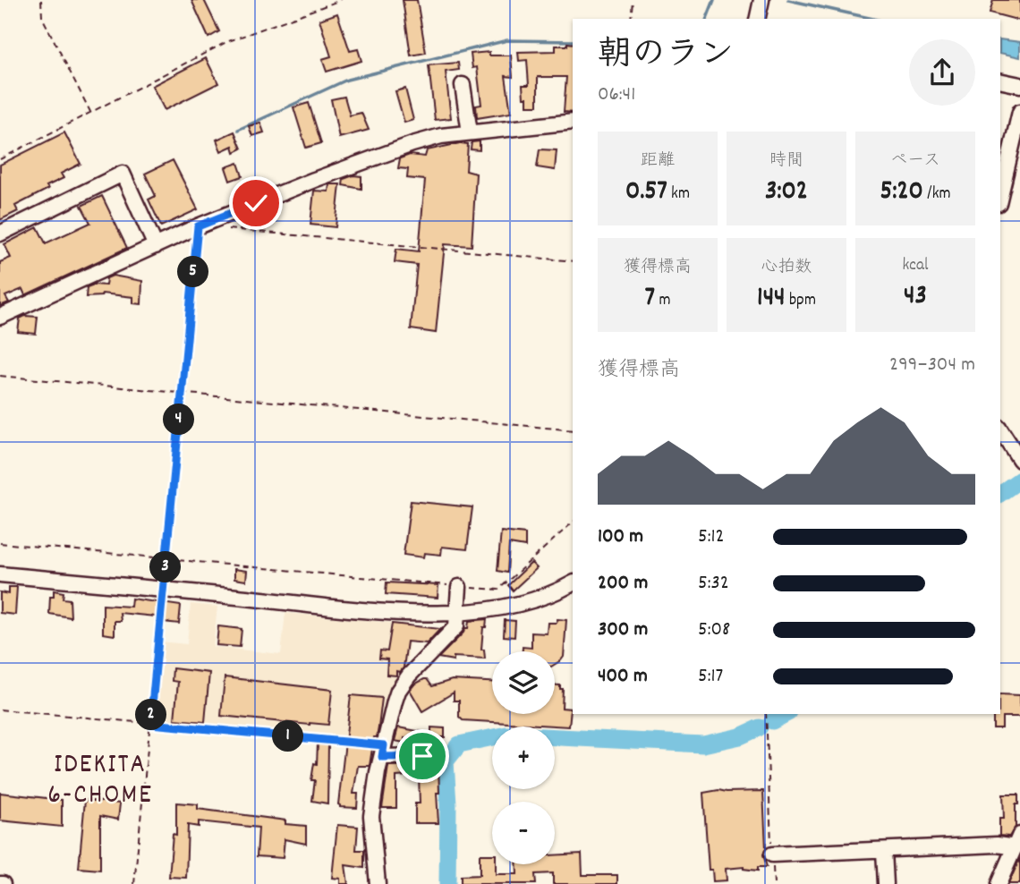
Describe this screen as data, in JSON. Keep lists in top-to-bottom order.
{
  "districts": ["IDEKITA 6-CHOME"],
  "page": {
    "heading": ["朝のラン", "06:41"],
    "stats": [
      ["距離", "0.57 km"],
      ["時間", "3:02"],
      ["ペース", "5:20 /km"],
      ["獲得標高", "7 m"],
      ["心拍数", "144 bpm"],
      ["kcal", "43"]
    ],
    "pins": [
      "5",
      "4",
      "3",
      "2",
      "1"
    ],
    "chart": ["獲得標高", "299–304 m"],
    "list": [
      {
        "name": "100 m",
        "note": "5:12"
      },
      {
        "name": "200 m",
        "note": "5:32"
      },
      {
        "name": "300 m",
        "note": "5:08"
      },
      {
        "name": "400 m",
        "note": "5:17"
      }
    ],
    "map_buttons": ["+", "−"]
  }
}
